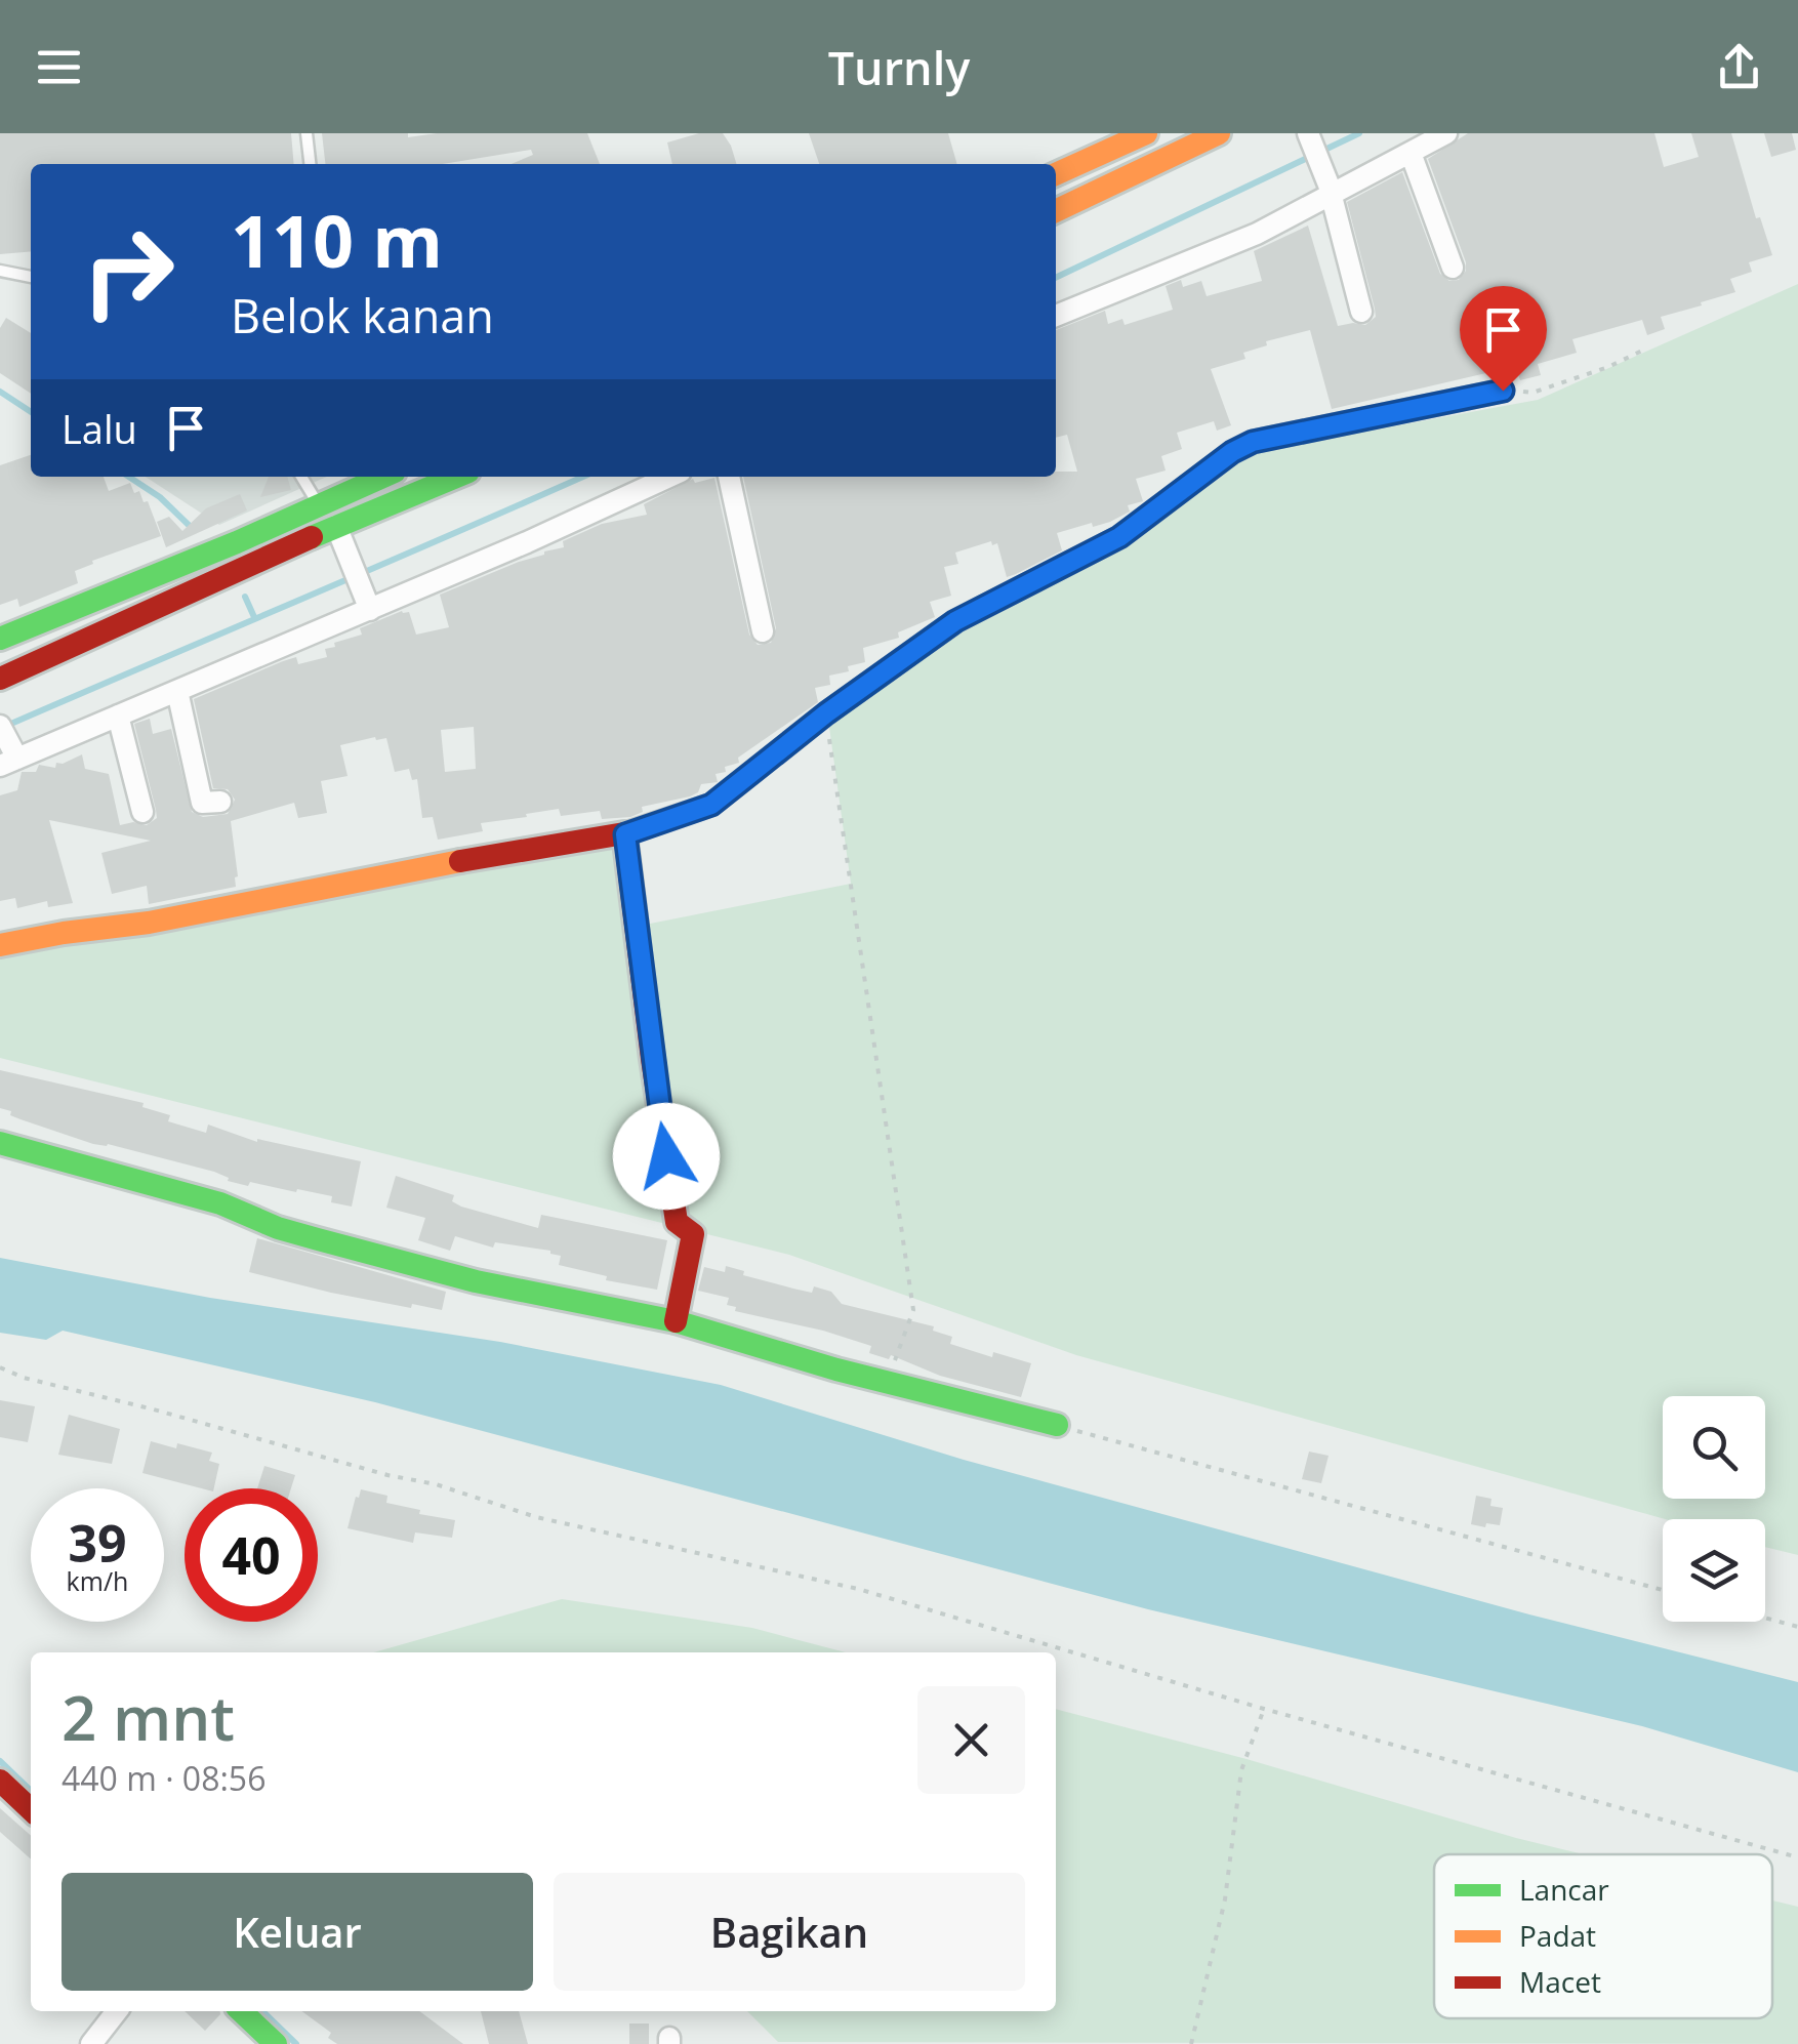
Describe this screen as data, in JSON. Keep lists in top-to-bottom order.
{
  "legend": ["Lancar", "Padat", "Macet"],
  "page": {
    "header": "Turnly",
    "turn": ["110 m", "Belok kanan"],
    "then": "Lalu",
    "speed": "39 km/h",
    "limit": "40",
    "heading": ["2 mnt", "440 m · 08:56"],
    "buttons": ["Keluar", "Bagikan"]
  }
}
